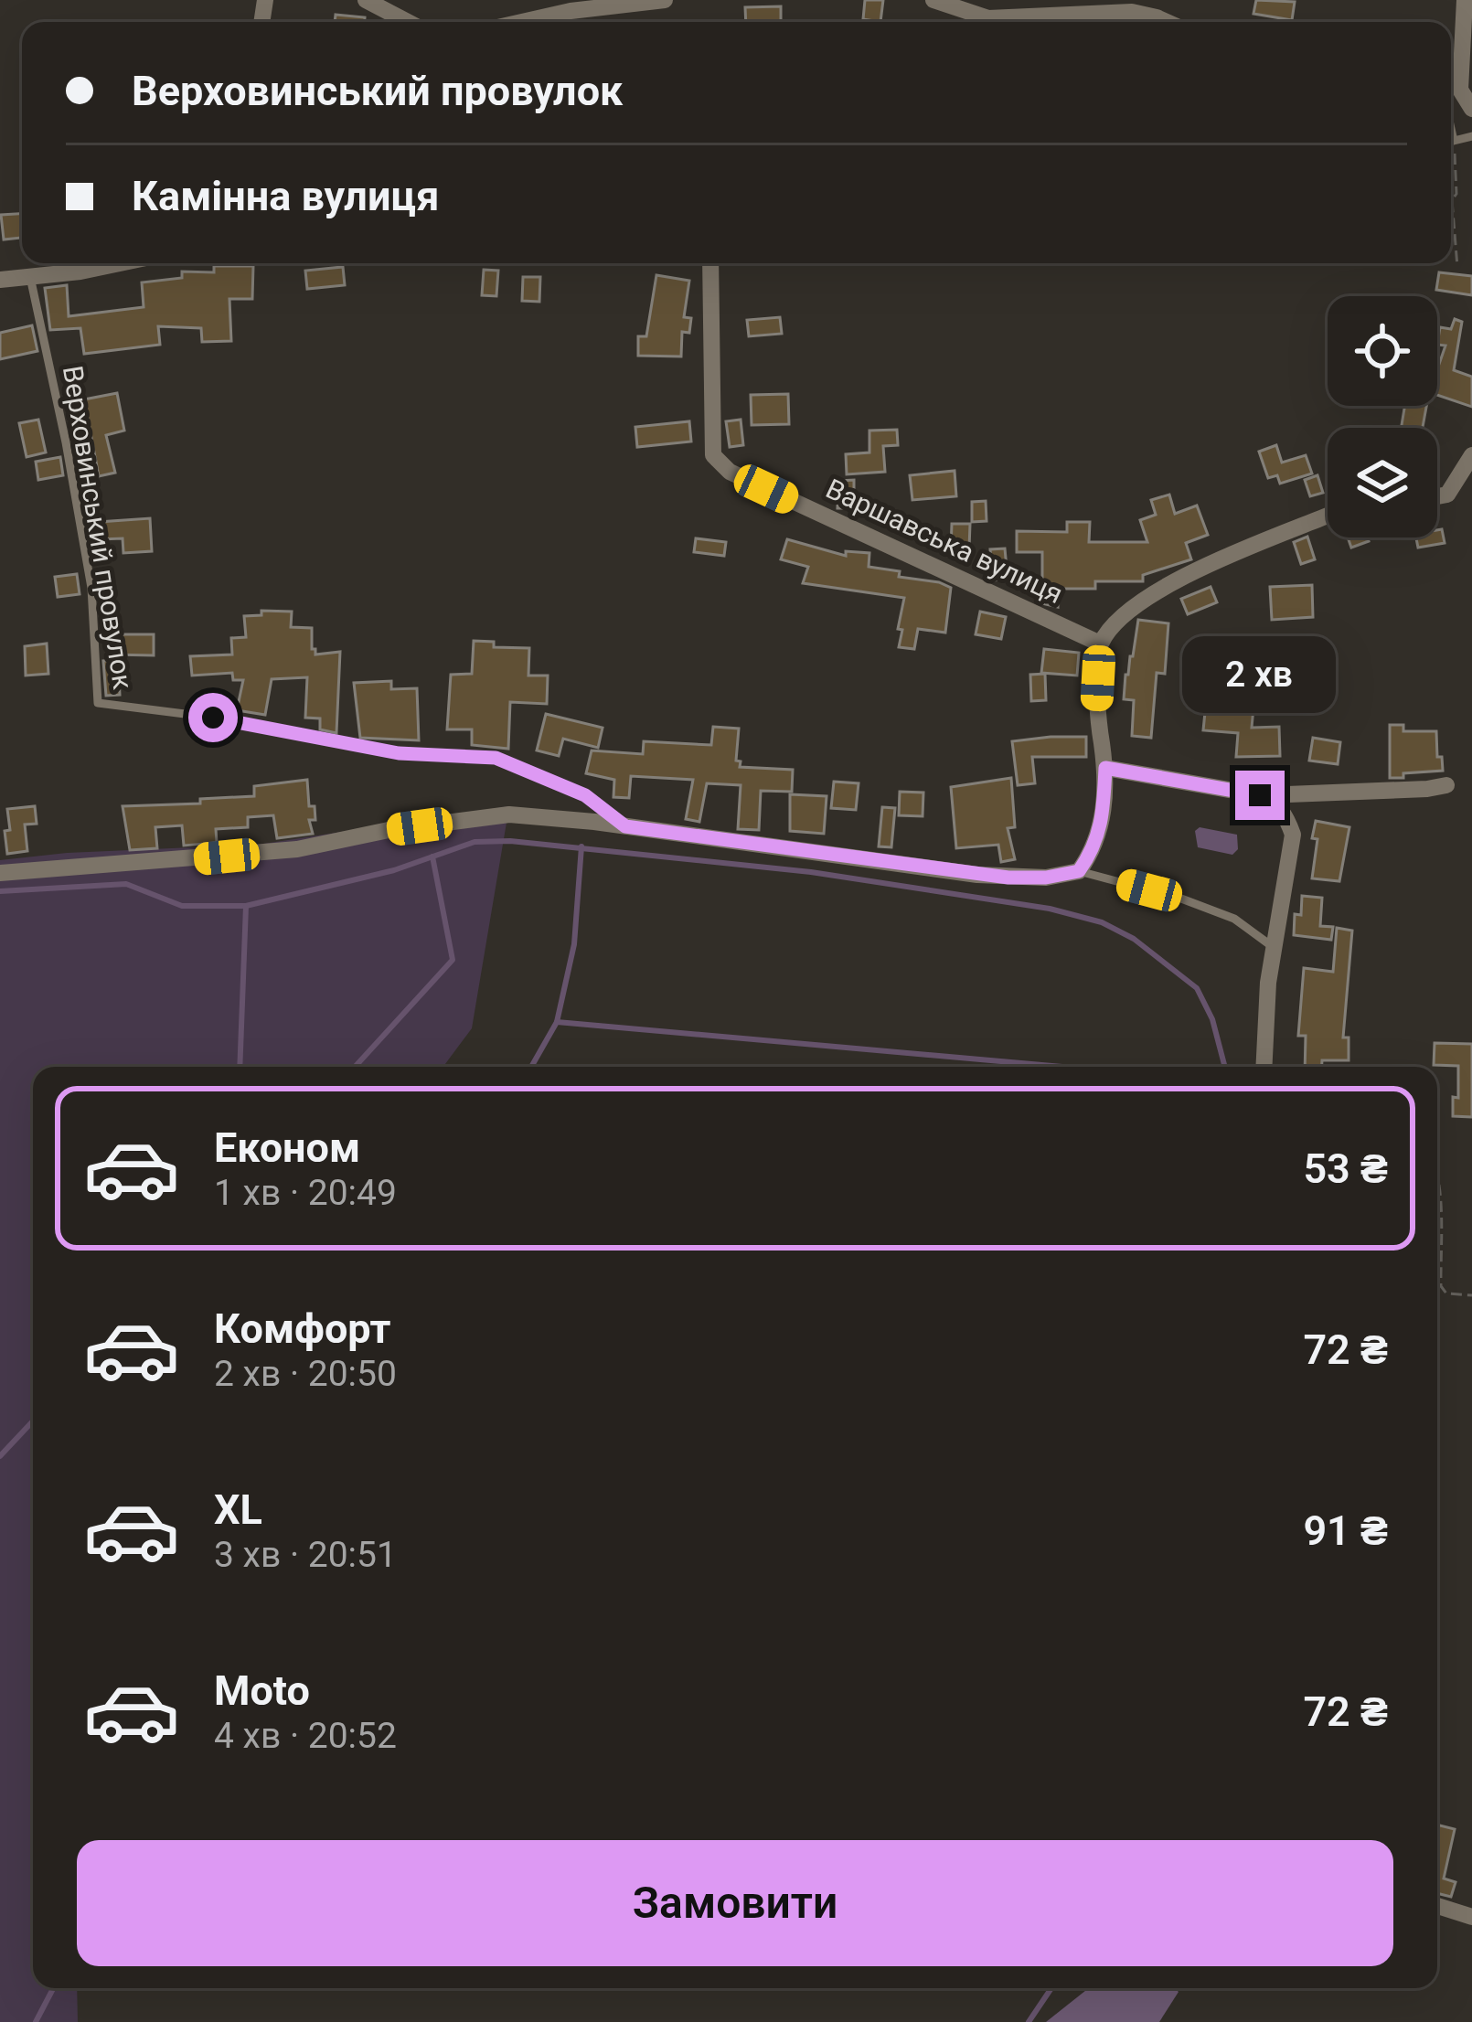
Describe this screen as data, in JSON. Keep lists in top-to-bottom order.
{
  "streets": {
    "street": ["Варшавська вулиця"],
    "lane": ["Верховинський провулок"]
  },
  "page": {
    "banner": ["Верховинський провулок", "Камінна вулиця"],
    "bubble": "2 хв",
    "list": [
      {
        "name": "Економ",
        "note": "1 хв · 20:49",
        "value": "53 ₴"
      },
      {
        "name": "Комфорт",
        "note": "2 хв · 20:50",
        "value": "72 ₴"
      },
      {
        "name": "XL",
        "note": "3 хв · 20:51",
        "value": "91 ₴"
      },
      {
        "name": "Moto",
        "note": "4 хв · 20:52",
        "value": "72 ₴"
      }
    ],
    "buttons": "Замовити"
  }
}
